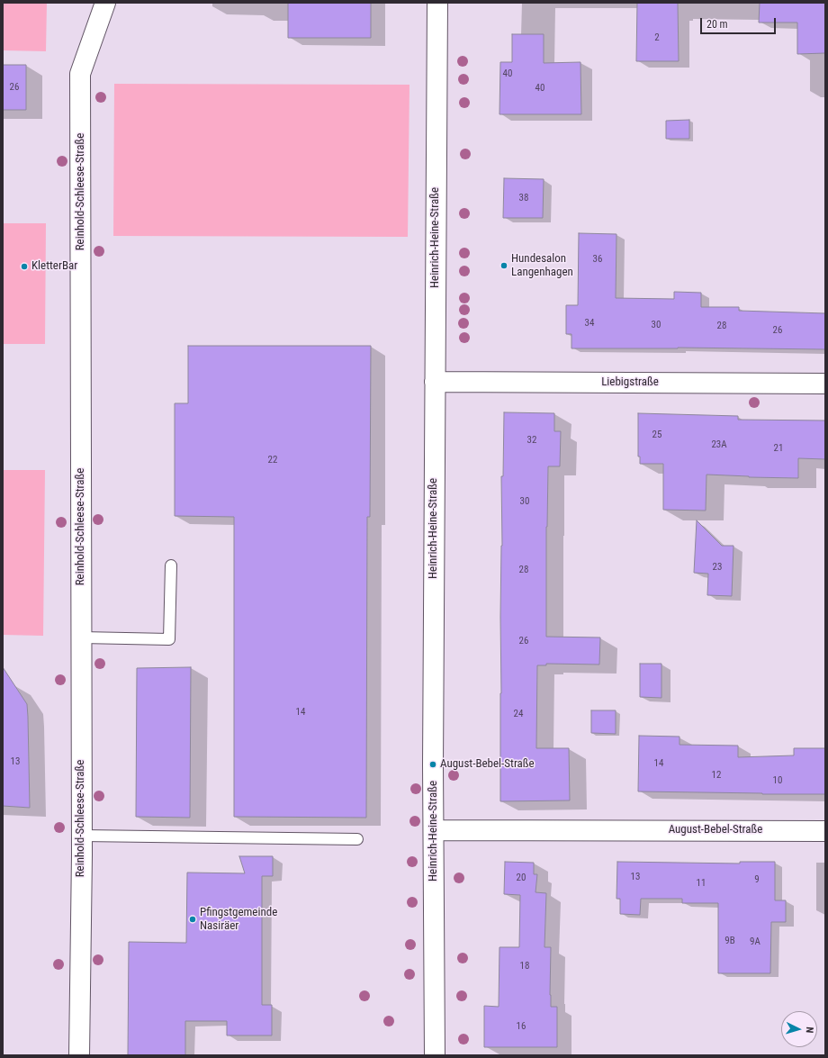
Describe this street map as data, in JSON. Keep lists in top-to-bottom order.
{
  "streets": {
    "street": [
      "Reinhold-Schleese-Straße",
      "Heinrich-Heine-Straße",
      "Liebigstraße",
      "August-Bebel-Straße"
    ]
  },
  "crossings": [
    ["Heinrich-Heine-Straße", "Liebigstraße"],
    ["Heinrich-Heine-Straße", "August-Bebel-Straße"]
  ],
  "places": [
    "Hundesalon Langenhagen",
    "KletterBar",
    "August-Bebel-Straße",
    "Pfingstgemeinde Nasiräer"
  ],
  "house_numbers": [
    "2",
    "40",
    "26",
    "40",
    "38",
    "36",
    "34",
    "30",
    "28",
    "26",
    "25",
    "32",
    "23A",
    "21",
    "22",
    "30",
    "23",
    "28",
    "26",
    "14",
    "24",
    "13",
    "14",
    "12",
    "10",
    "13",
    "20",
    "9",
    "11",
    "9B",
    "9A",
    "18",
    "16"
  ],
  "scale_bar": "20 m",
  "north": "right"
}
